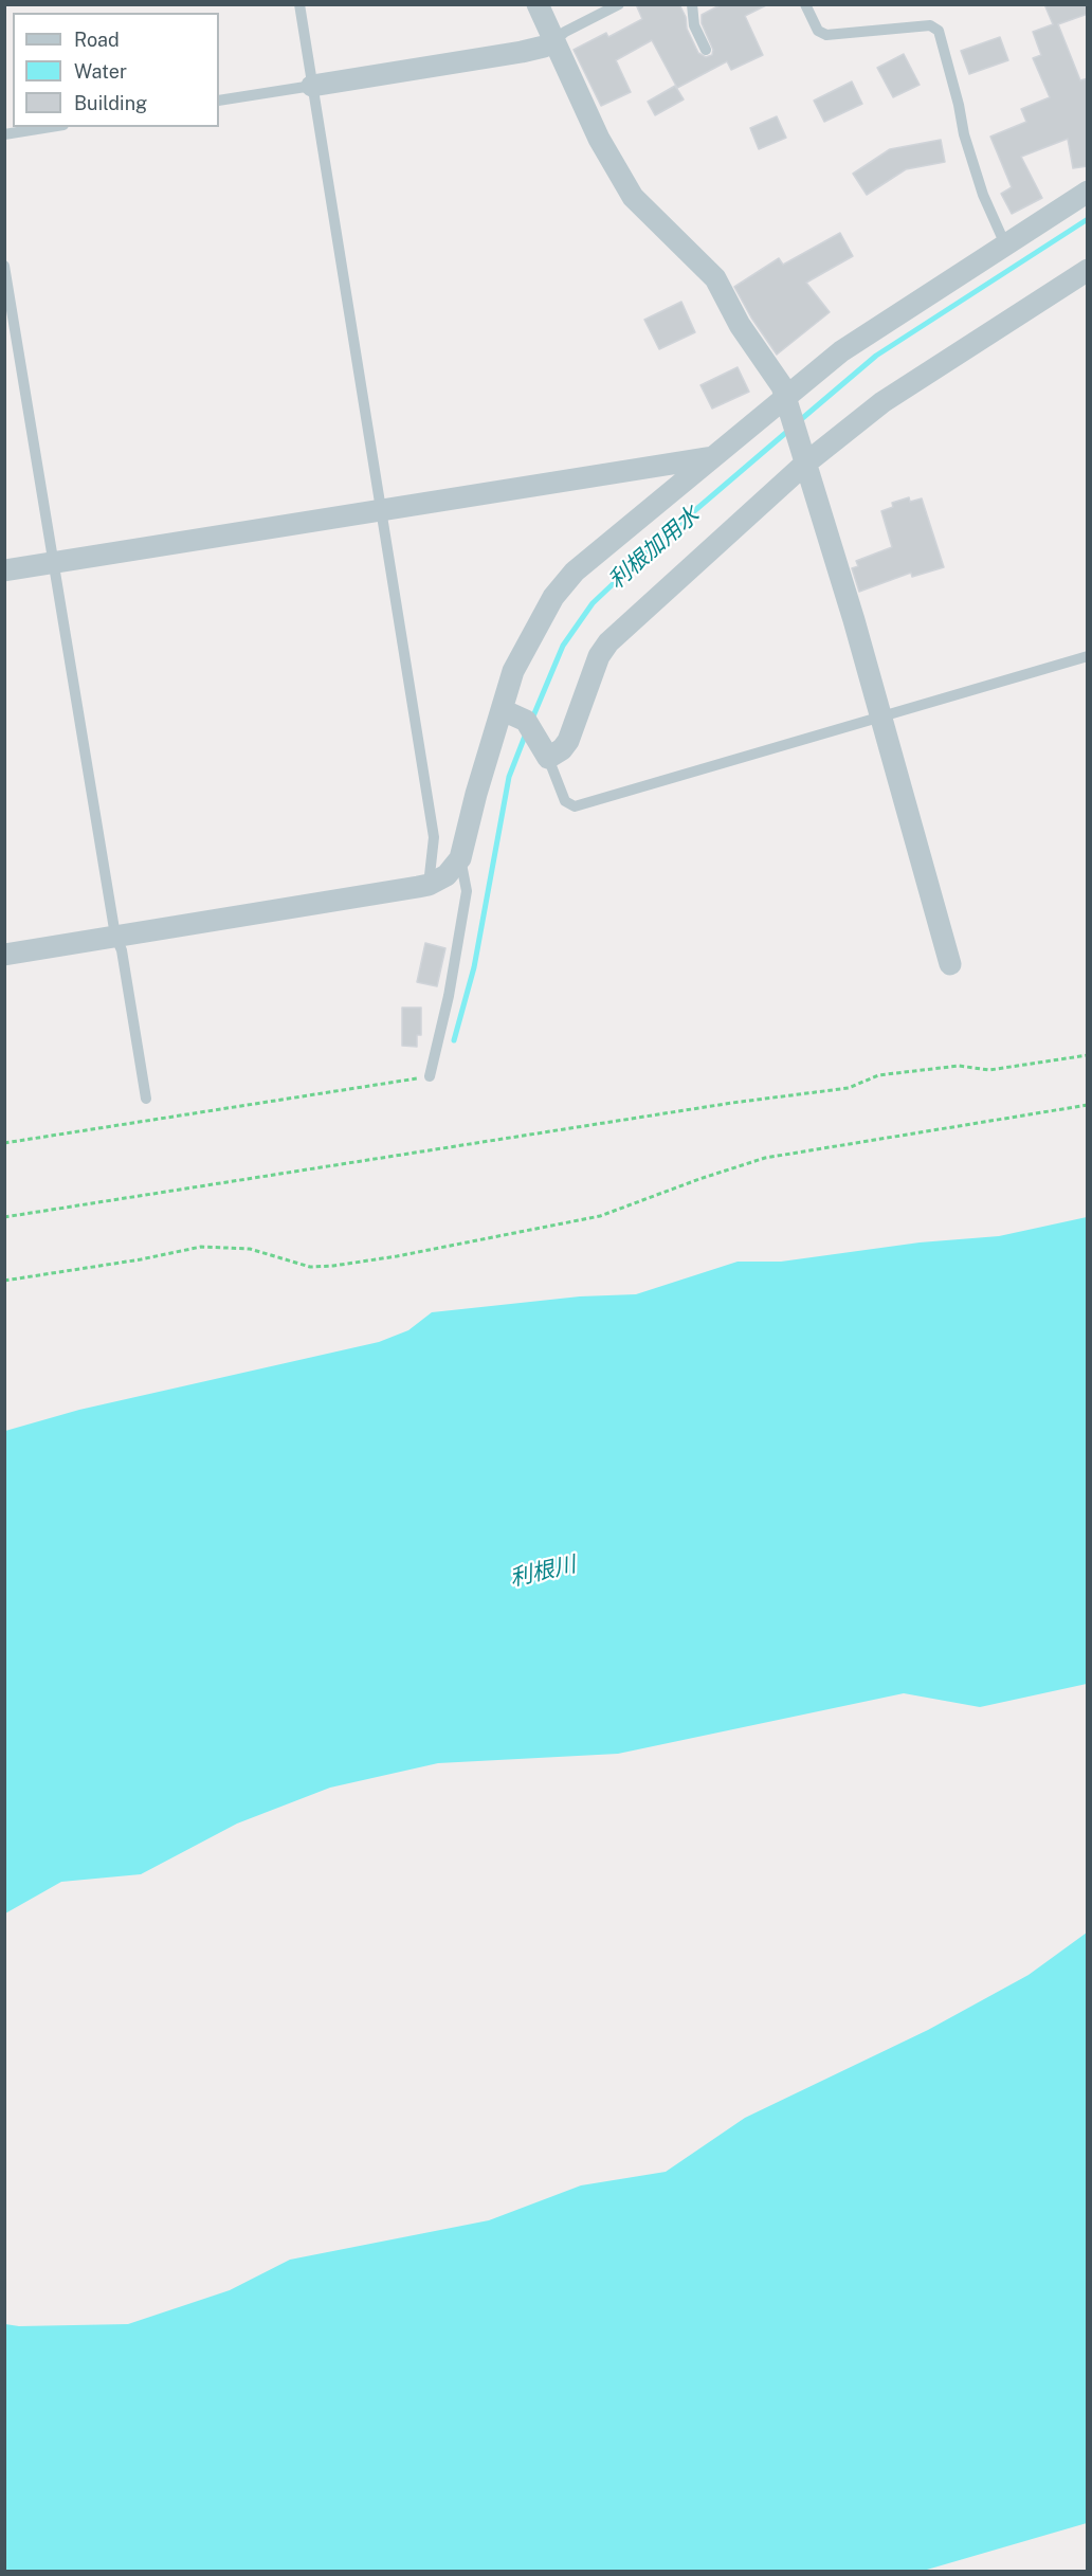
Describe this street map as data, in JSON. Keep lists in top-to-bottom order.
{
  "water": ["利根加用水", "利根川"],
  "legend": ["Road", "Water", "Building"]
}
